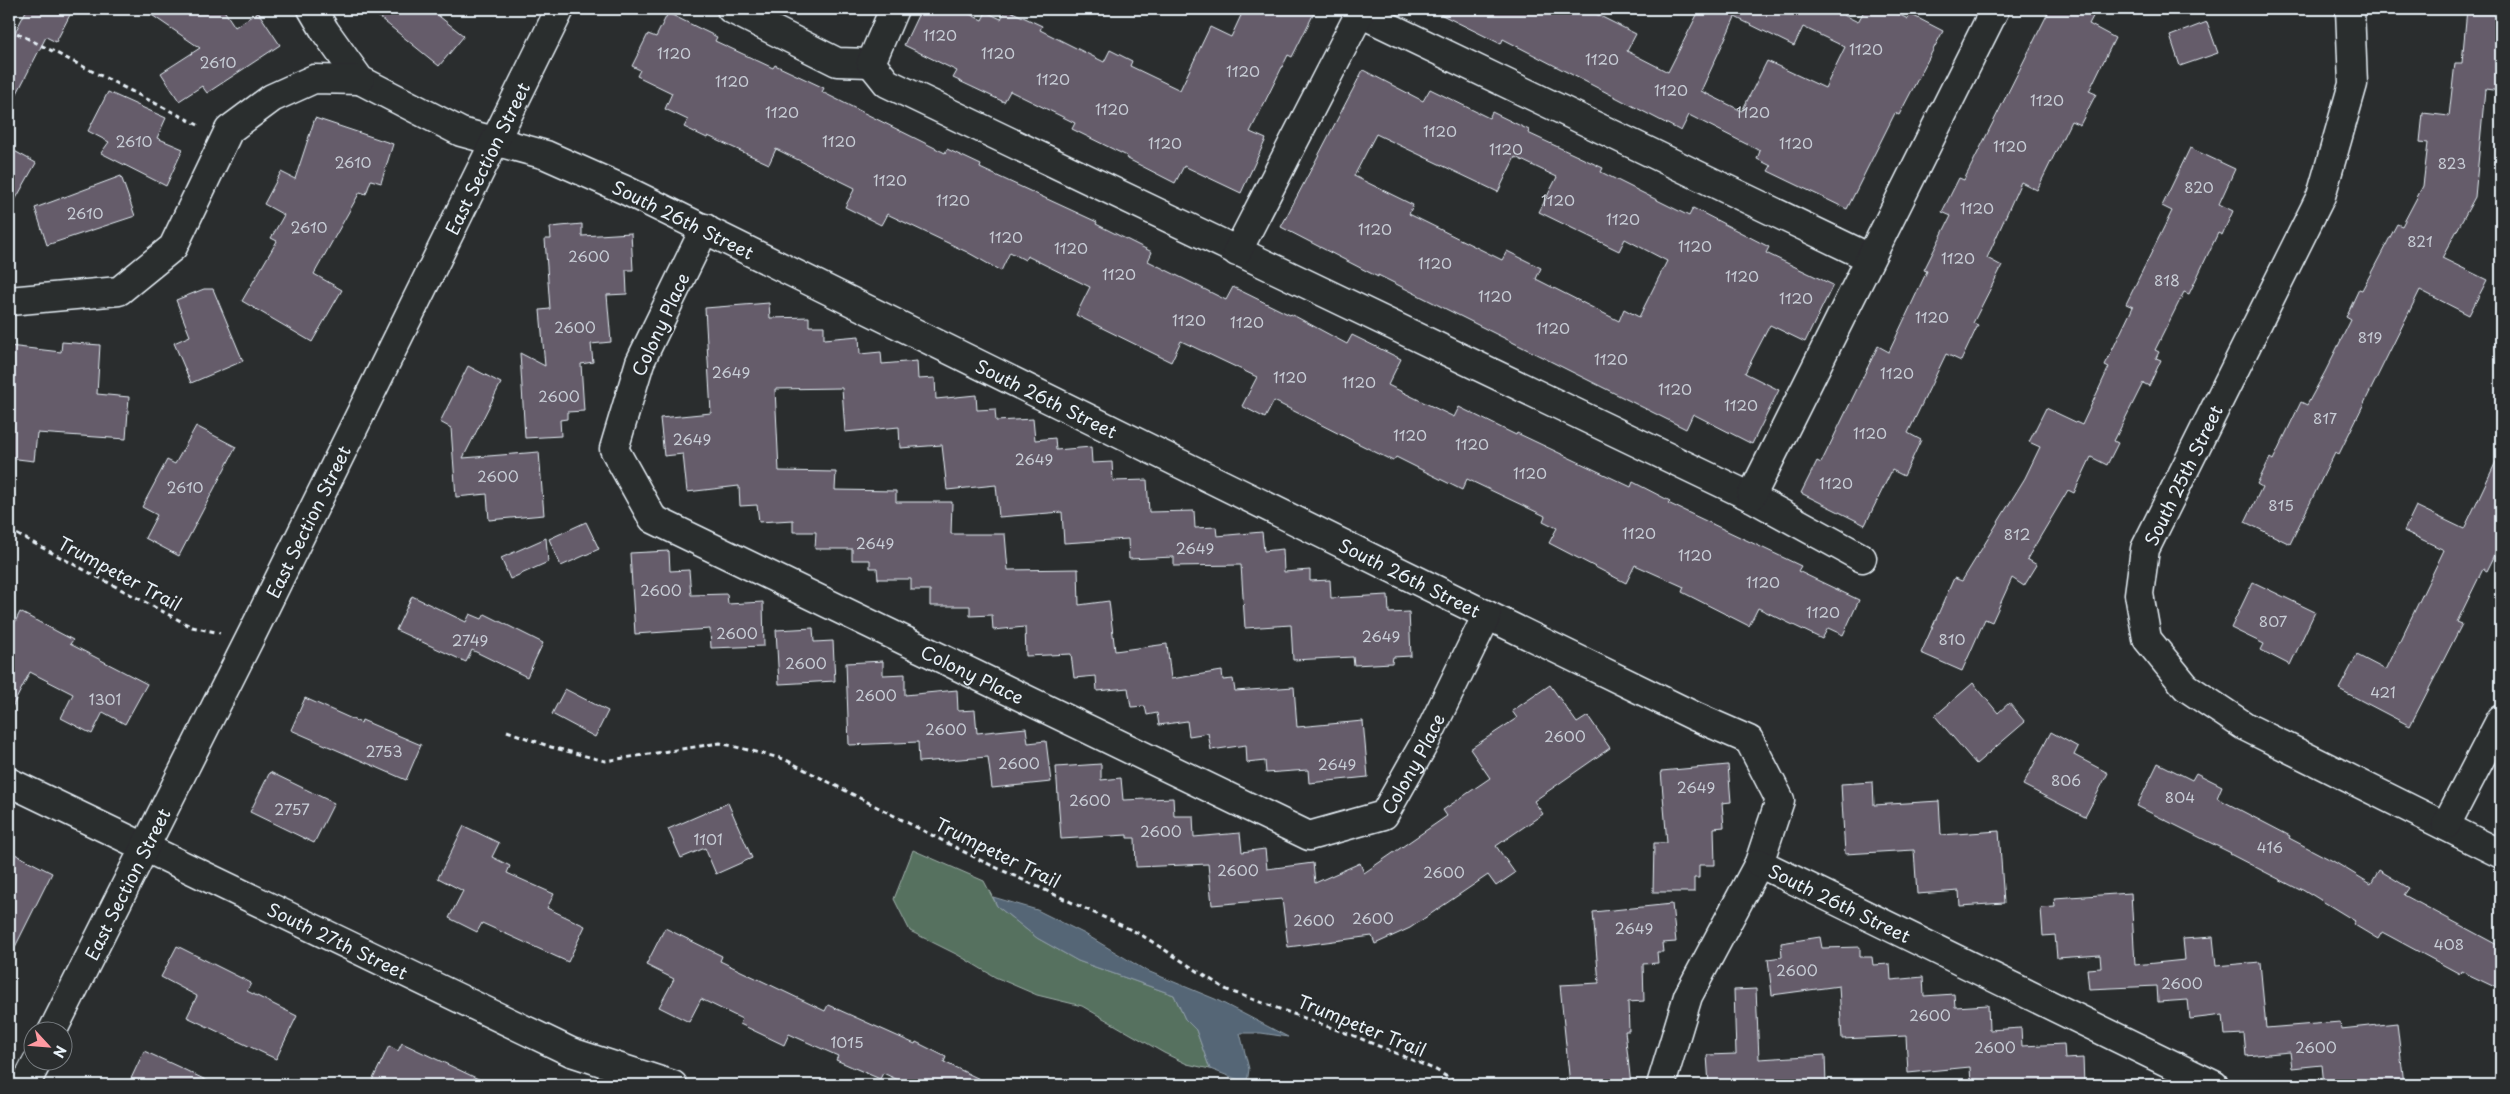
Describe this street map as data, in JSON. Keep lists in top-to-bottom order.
{
  "streets": {
    "street": [
      "East Section Street",
      "South 26th Street",
      "Colony Place",
      "South 25th Street",
      "South 27th Street"
    ],
    "path": ["Trumpeter Trail"]
  },
  "crossings": [
    ["East Section Street", "South 26th Street"],
    ["East Section Street", "South 27th Street"],
    ["South 26th Street", "Colony Place"]
  ],
  "house_numbers": [
    "1120",
    "1120",
    "1120",
    "1120",
    "1120",
    "2610",
    "1120",
    "1120",
    "1120",
    "1120",
    "1120",
    "1120",
    "1120",
    "1120",
    "1120",
    "2610",
    "1120",
    "1120",
    "1120",
    "1120",
    "1120",
    "2610",
    "823",
    "1120",
    "820",
    "1120",
    "1120",
    "1120",
    "2610",
    "1120",
    "2610",
    "1120",
    "1120",
    "821",
    "1120",
    "1120",
    "2600",
    "1120",
    "1120",
    "1120",
    "1120",
    "818",
    "1120",
    "1120",
    "1120",
    "1120",
    "1120",
    "2600",
    "1120",
    "819",
    "1120",
    "2649",
    "1120",
    "1120",
    "1120",
    "1120",
    "2600",
    "1120",
    "817",
    "1120",
    "1120",
    "2649",
    "1120",
    "2649",
    "1120",
    "2600",
    "1120",
    "2610",
    "815",
    "1120",
    "812",
    "2649",
    "2649",
    "1120",
    "1120",
    "2600",
    "1120",
    "807",
    "2600",
    "2649",
    "810",
    "2749",
    "2600",
    "421",
    "2600",
    "1301",
    "2600",
    "2600",
    "2753",
    "2600",
    "2649",
    "806",
    "2649",
    "804",
    "2600",
    "2757",
    "2600",
    "1101",
    "416",
    "2600",
    "2600",
    "2600",
    "2600",
    "2649",
    "408",
    "2600",
    "2600",
    "2600",
    "1015",
    "2600",
    "2600"
  ],
  "north": "bottom right"
}
